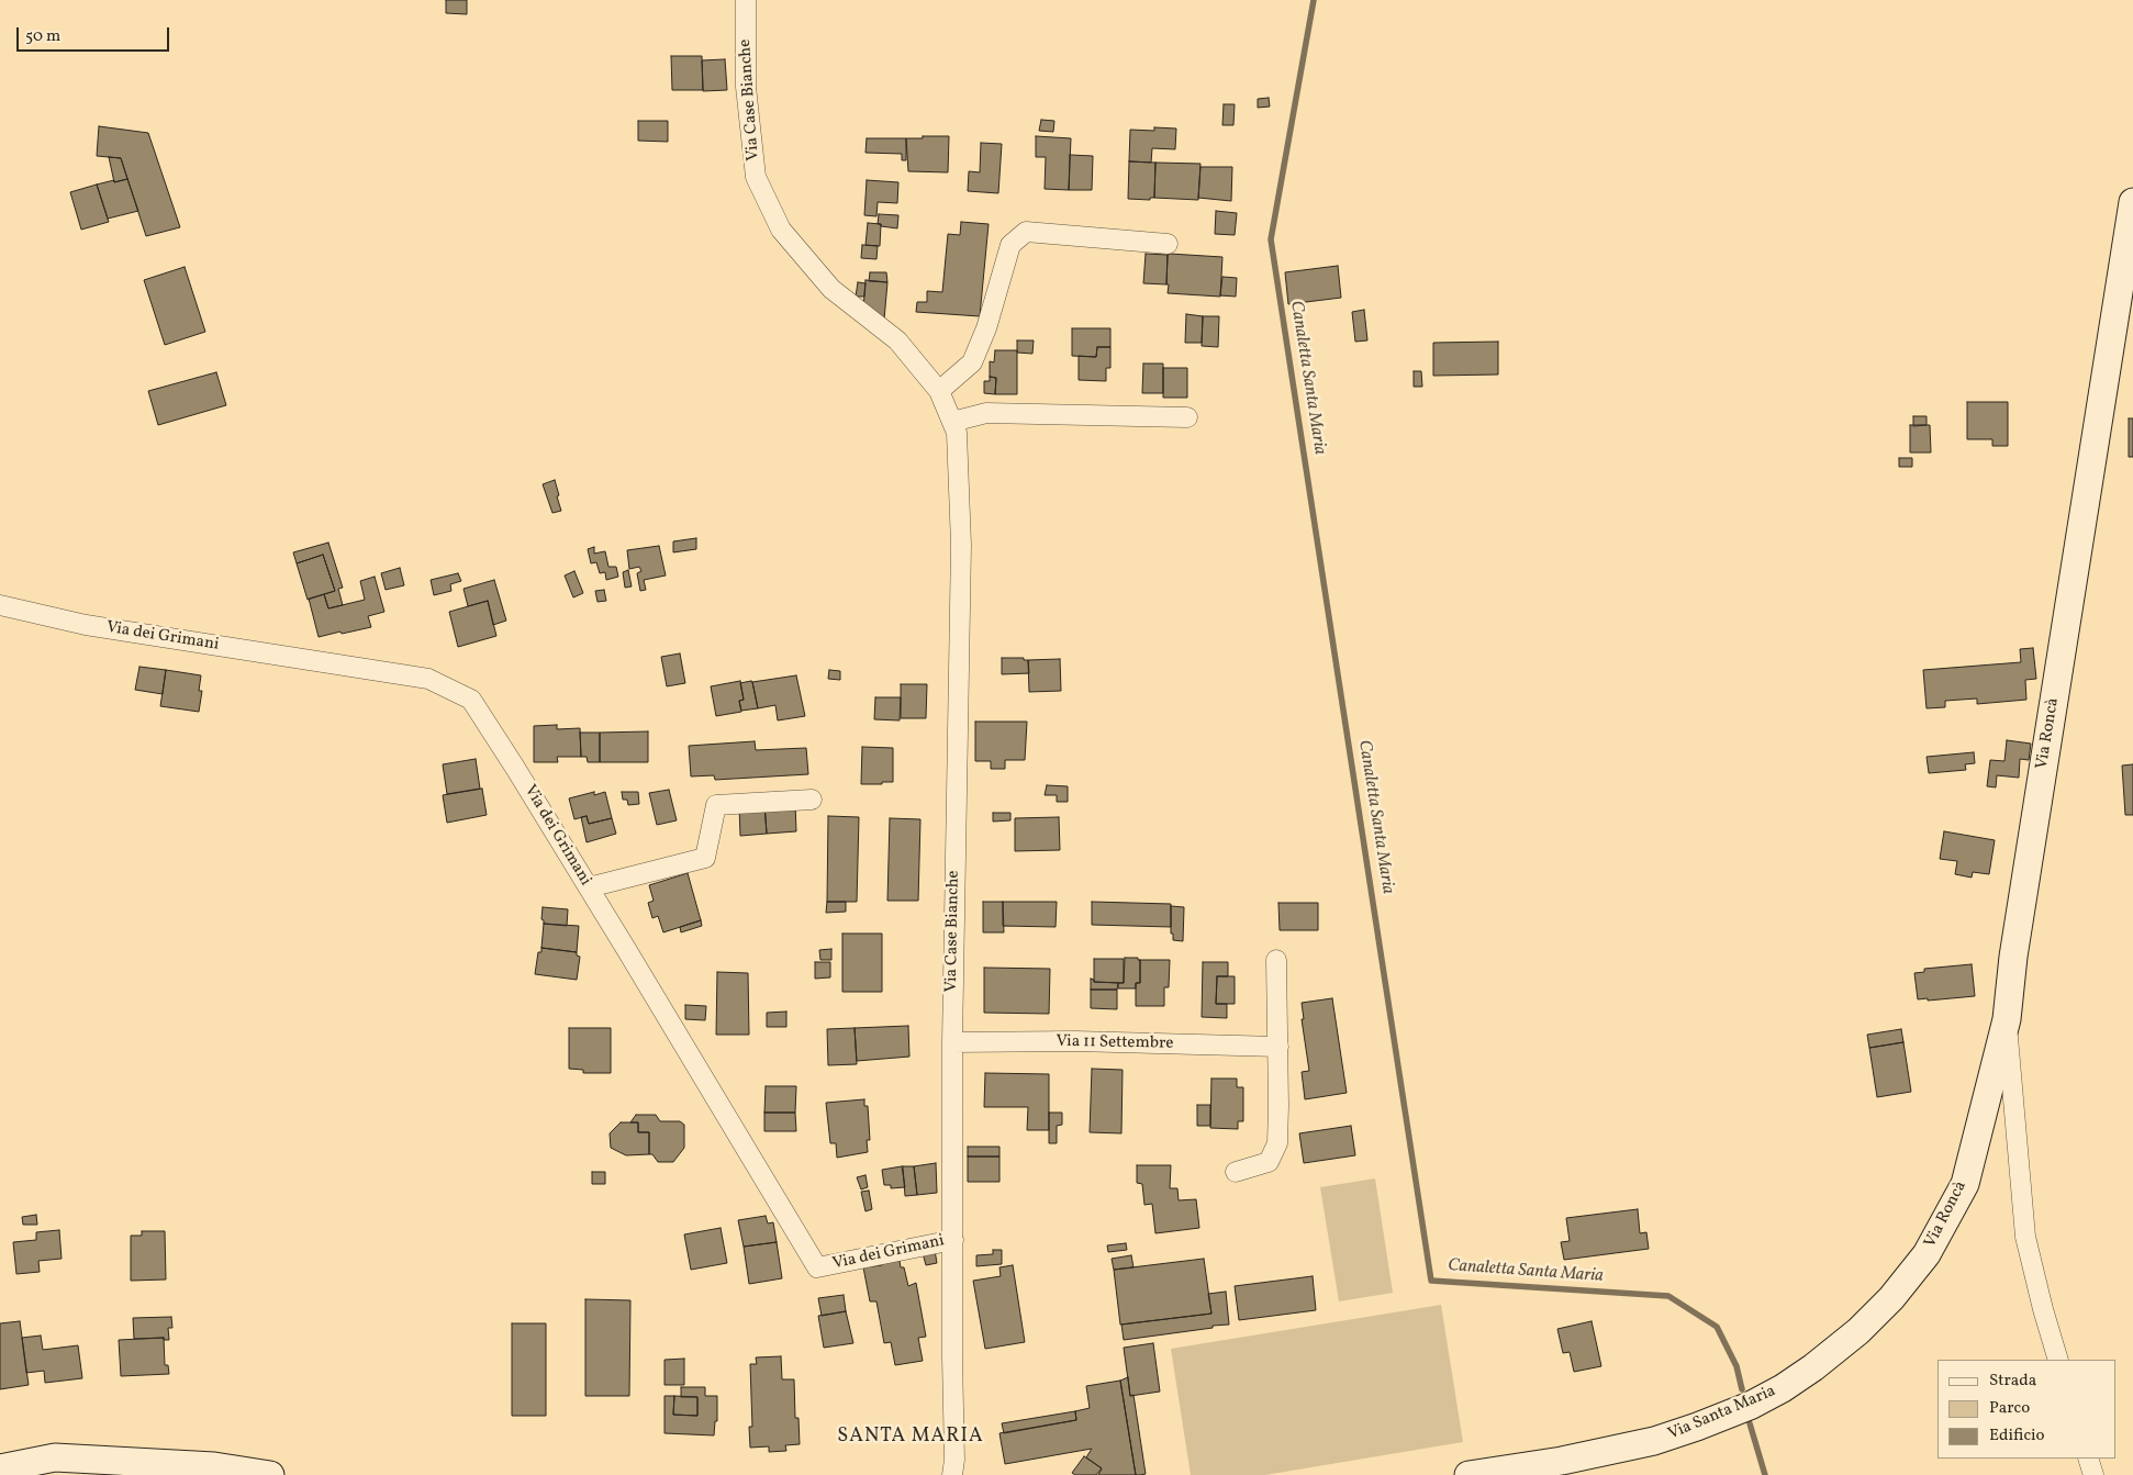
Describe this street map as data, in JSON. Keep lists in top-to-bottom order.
{
  "streets": {
    "main road": ["Via Roncà", "Via Santa Maria"],
    "street": ["Via Case Bianche", "Via dei Grimani", "Via 11 Settembre"]
  },
  "crossings": [
    ["Via Case Bianche", "Via dei Grimani"],
    ["Via Case Bianche", "Via 11 Settembre"],
    ["Via Roncà", "Via Santa Maria"]
  ],
  "districts": ["SANTA MARIA"],
  "water": ["Canaletta Santa Maria"],
  "legend": ["Strada", "Parco", "Edificio"],
  "scale_bar": "50 m"
}
